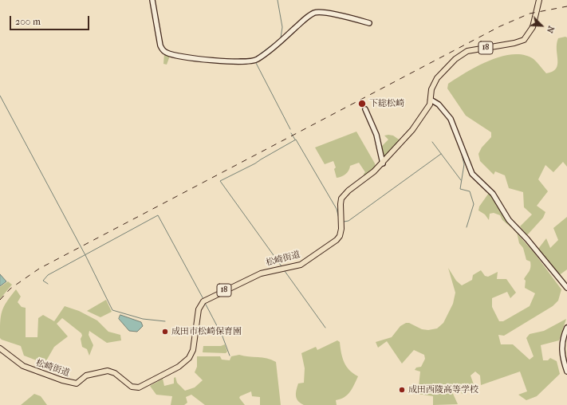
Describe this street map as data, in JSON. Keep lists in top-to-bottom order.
{
  "streets": {
    "main road": ["18", "松崎街道"]
  },
  "places": ["下総松崎", "成田市松崎保育園", "成田西陵高等学校"],
  "scale_bar": "200 m",
  "north": "bottom right"
}
